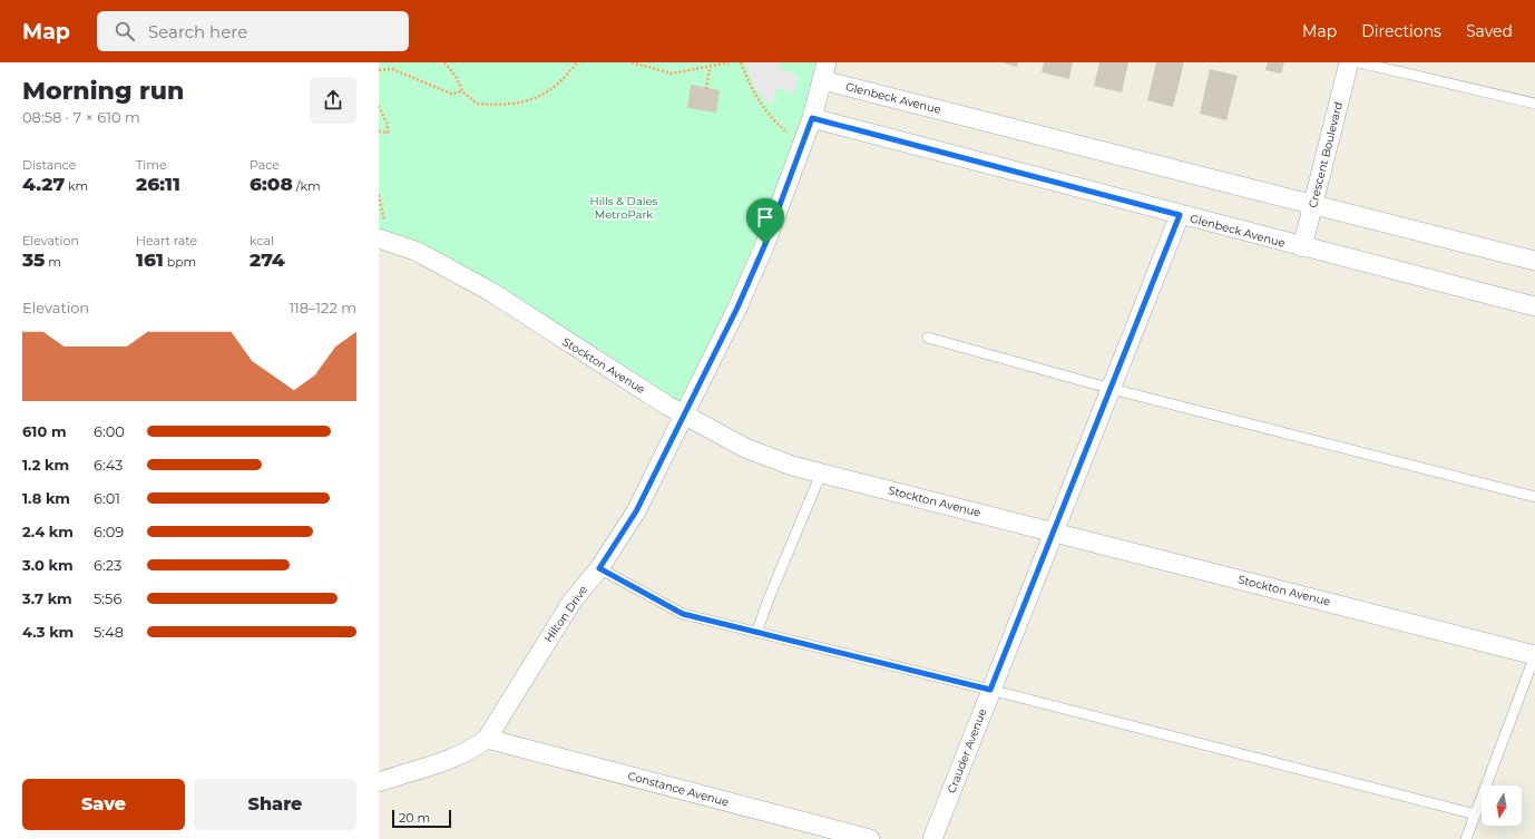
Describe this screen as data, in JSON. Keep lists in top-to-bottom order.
{
  "streets": {
    "street": [
      "Glenbeck Avenue",
      "Crescent Boulevard",
      "Stockton Avenue",
      "Hilton Drive",
      "Crauder Avenue",
      "Constance Avenue"
    ]
  },
  "crossings": [
    ["Glenbeck Avenue", "Crescent Boulevard"],
    ["Glenbeck Avenue", "Hilton Drive"],
    ["Glenbeck Avenue", "Crauder Avenue"],
    ["Stockton Avenue", "Hilton Drive"],
    ["Stockton Avenue", "Crauder Avenue"],
    ["Hilton Drive", "Constance Avenue"]
  ],
  "parks": ["Hills & Dales MetroPark"],
  "scale_bar": "20 m",
  "north": "bottom",
  "page": {
    "header": "Map",
    "search": "Search here",
    "nav": ["Map", "Directions", "Saved"],
    "heading": ["Morning run", "08:58 · 7 × 610 m"],
    "stats": [
      ["Distance", "4.27 km"],
      ["Time", "26:11"],
      ["Pace", "6:08 /km"],
      ["Elevation", "35 m"],
      ["Heart rate", "161 bpm"],
      ["kcal", "274"]
    ],
    "chart": ["Elevation", "118–122 m"],
    "list": [
      {
        "name": "610 m",
        "note": "6:00"
      },
      {
        "name": "1.2 km",
        "note": "6:43"
      },
      {
        "name": "1.8 km",
        "note": "6:01"
      },
      {
        "name": "2.4 km",
        "note": "6:09"
      },
      {
        "name": "3.0 km",
        "note": "6:23"
      },
      {
        "name": "3.7 km",
        "note": "5:56"
      },
      {
        "name": "4.3 km",
        "note": "5:48"
      }
    ],
    "buttons": ["Save", "Share"],
    "scale": "20 m"
  }
}
